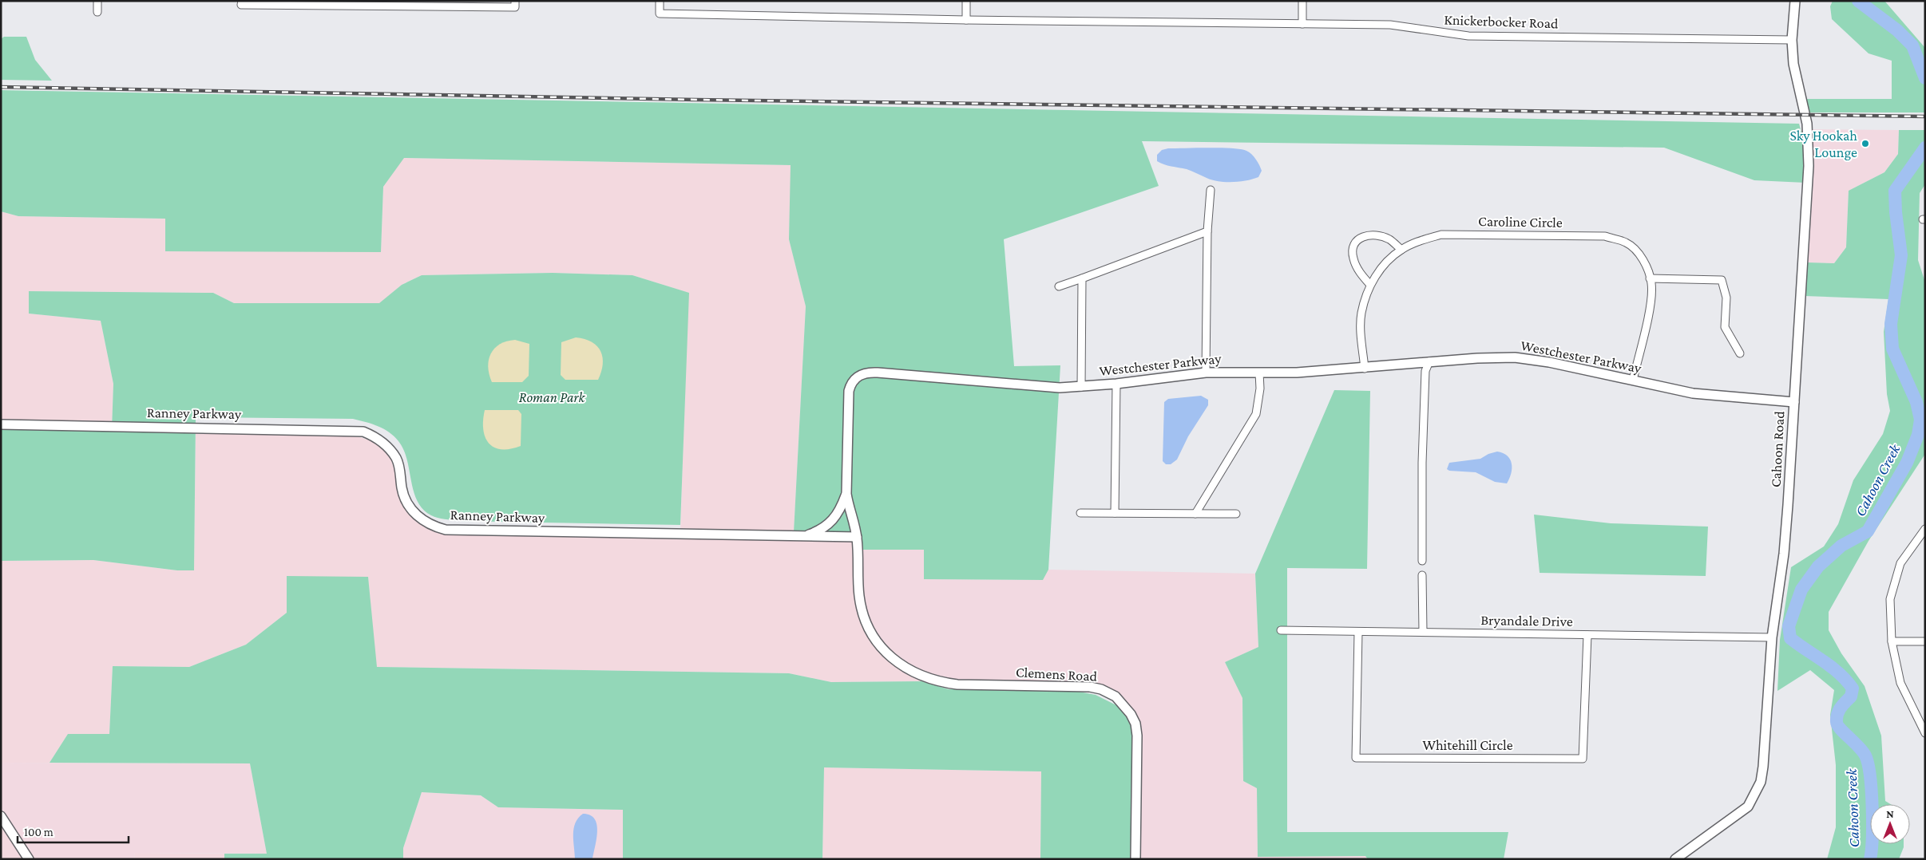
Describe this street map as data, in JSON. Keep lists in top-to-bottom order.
{
  "streets": {
    "street": [
      "Knickerbocker Road",
      "Caroline Circle",
      "Westchester Parkway",
      "Ranney Parkway",
      "Cahoon Road",
      "Bryandale Drive",
      "Clemens Road",
      "Whitehill Circle"
    ]
  },
  "crossings": [
    ["Knickerbocker Road", "Cahoon Road"],
    ["Caroline Circle", "Westchester Parkway"],
    ["Westchester Parkway", "Ranney Parkway"],
    ["Westchester Parkway", "Cahoon Road"],
    ["Westchester Parkway", "Clemens Road"],
    ["Cahoon Road", "Bryandale Drive"],
    ["Bryandale Drive", "Whitehill Circle"]
  ],
  "water": ["Cahoon Creek"],
  "parks": ["Roman Park"],
  "places": ["Sky Hookah Lounge"],
  "scale_bar": "100 m",
  "north": "top"
}
